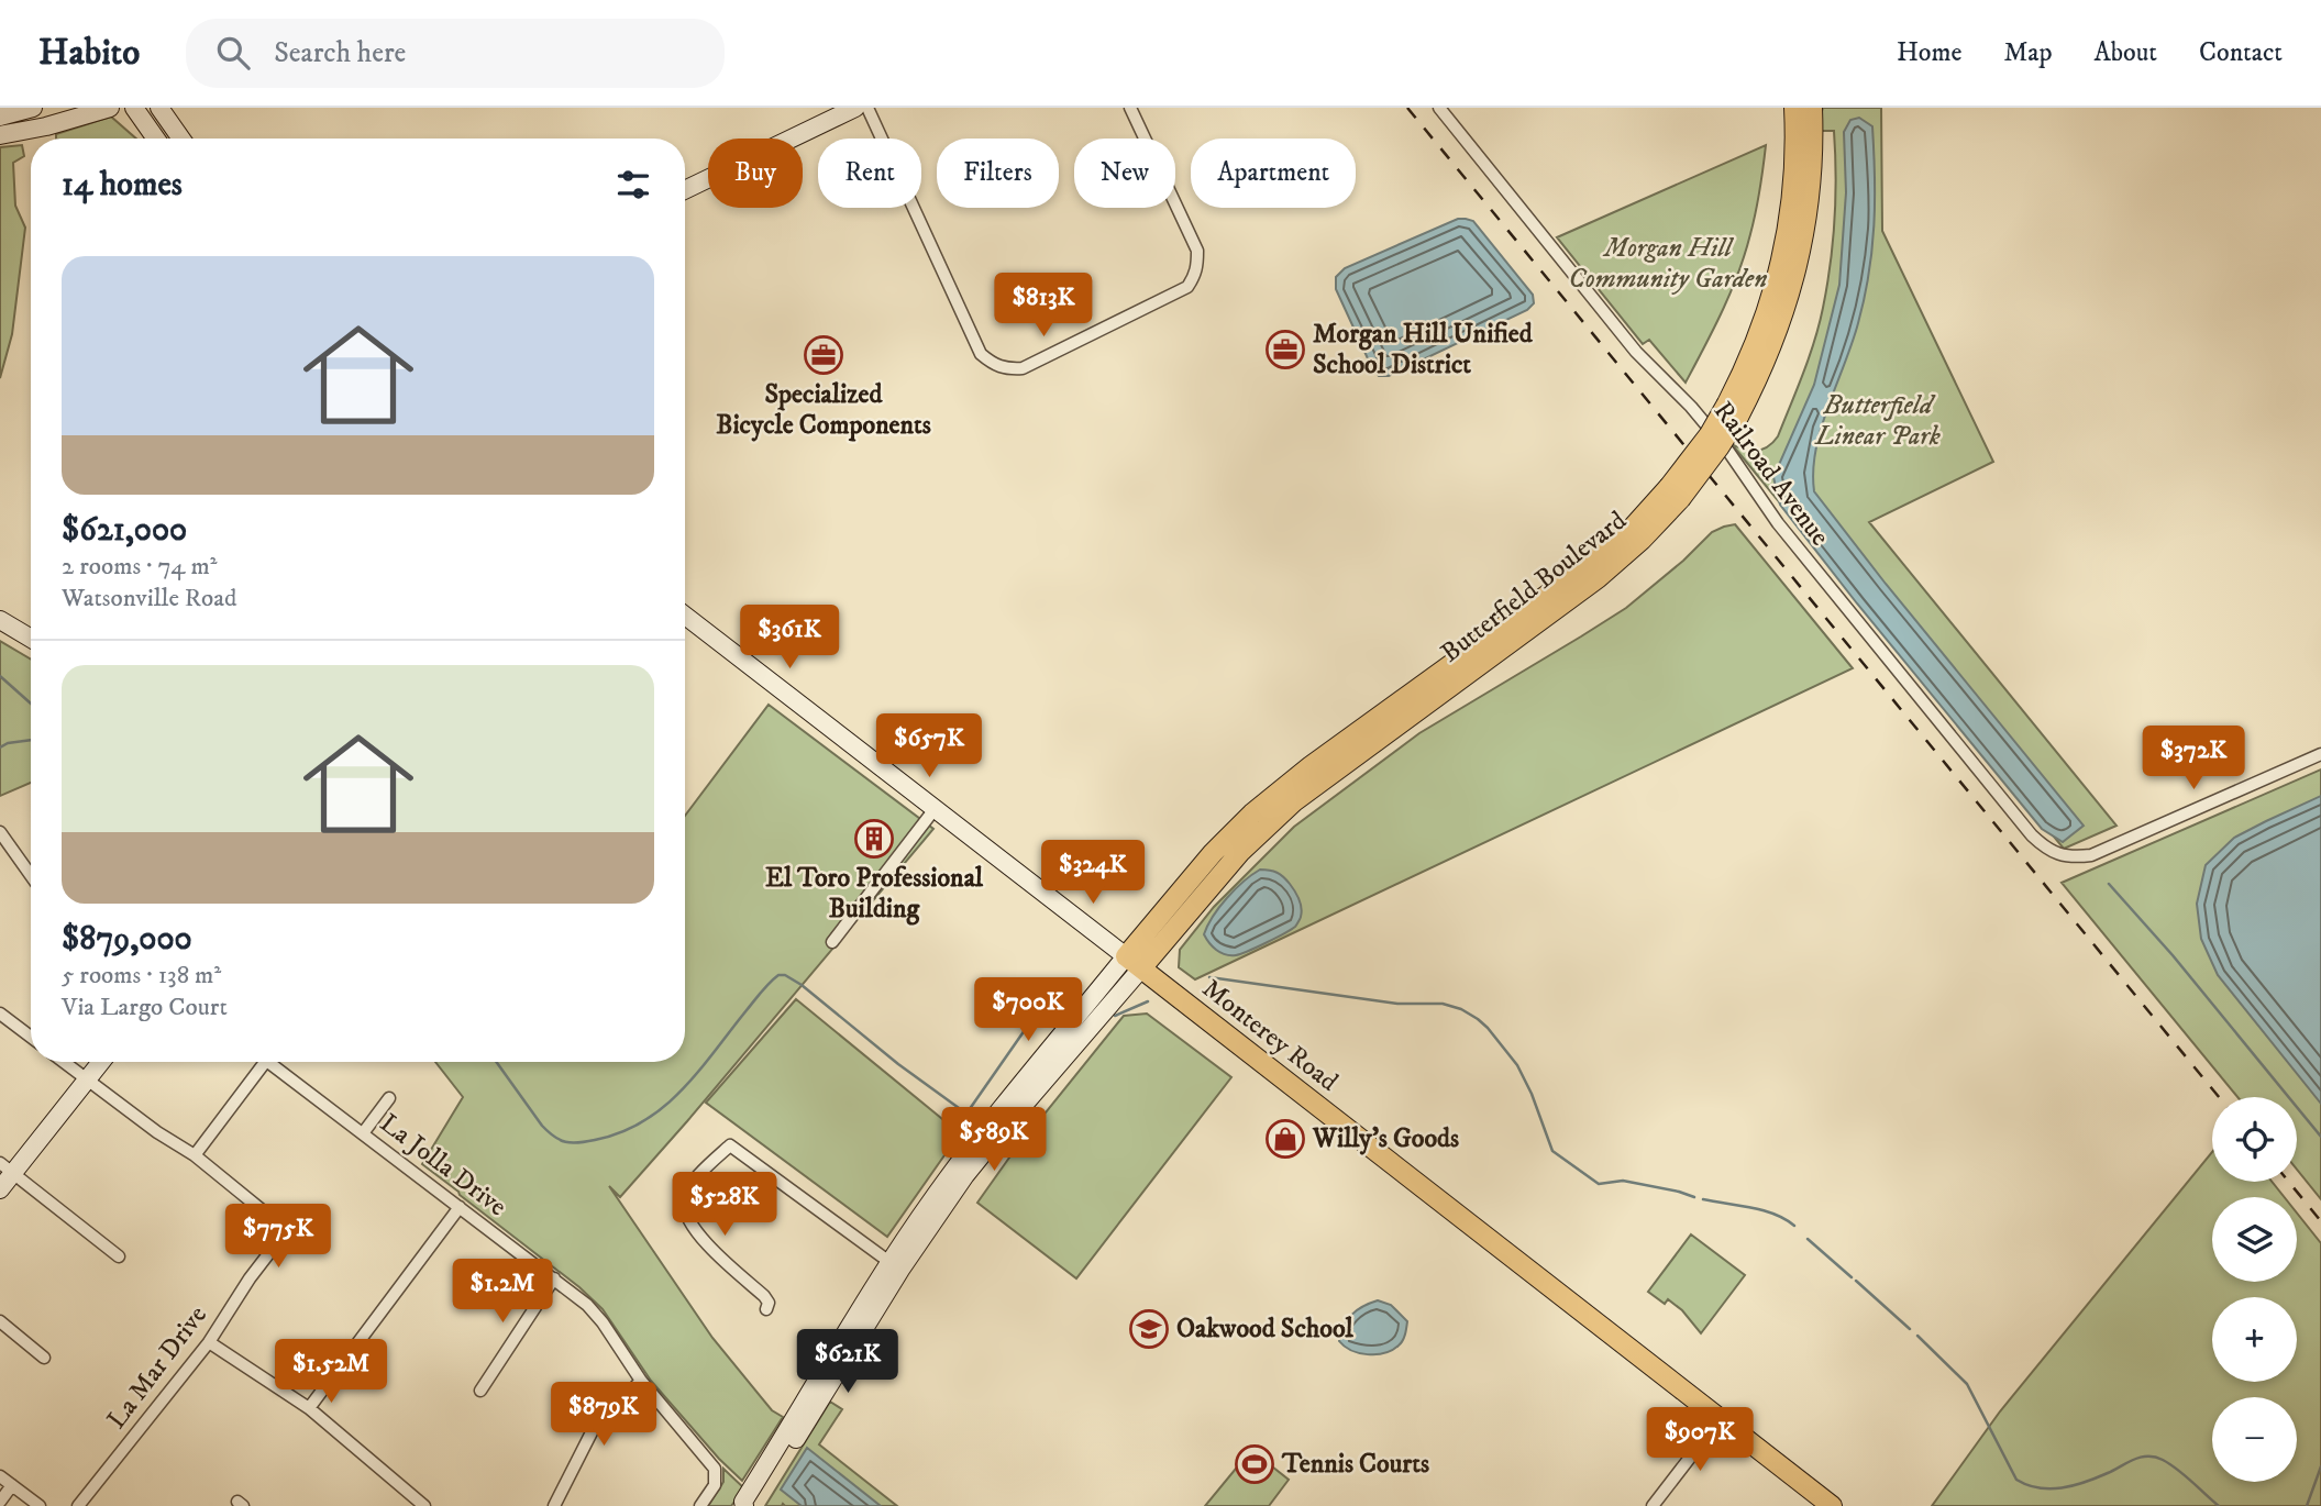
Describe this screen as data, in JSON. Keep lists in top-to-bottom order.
{
  "streets": {
    "main road": ["Butterfield Boulevard", "Monterey Road"],
    "street": ["Railroad Avenue", "La Jolla Drive", "La Mar Drive"]
  },
  "crossings": [
    ["Butterfield Boulevard", "Monterey Road"]
  ],
  "parks": ["Morgan Hill Community Garden", "Butterfield Linear Park"],
  "places": {
    "office": ["Morgan Hill Unified School District", "Specialized Bicycle Components"],
    "building": ["El Toro Professional Building"],
    "shop": ["Willy's Goods"],
    "school or university": ["Oakwood School"],
    "sports": ["Tennis Courts"]
  },
  "page": {
    "header": "Habito",
    "search": "Search here",
    "nav": [
      "Home",
      "Map",
      "About",
      "Contact"
    ],
    "chip": [
      "Buy",
      "Rent",
      "Filters",
      "New",
      "Apartment"
    ],
    "heading": "14 homes",
    "list": [
      {
        "name": "$621,000",
        "note": "2 rooms · 74 m² · Watsonville Road"
      },
      {
        "name": "$879,000",
        "note": "5 rooms · 138 m² · Via Largo Court"
      }
    ],
    "price": [
      "$813K",
      "$361K",
      "$657K",
      "$372K",
      "$324K",
      "$700K",
      "$589K",
      "$528K",
      "$775K",
      "$1.2M",
      "$621K",
      "$1.52M",
      "$879K",
      "$907K"
    ],
    "map_buttons": ["+", "−"]
  }
}
